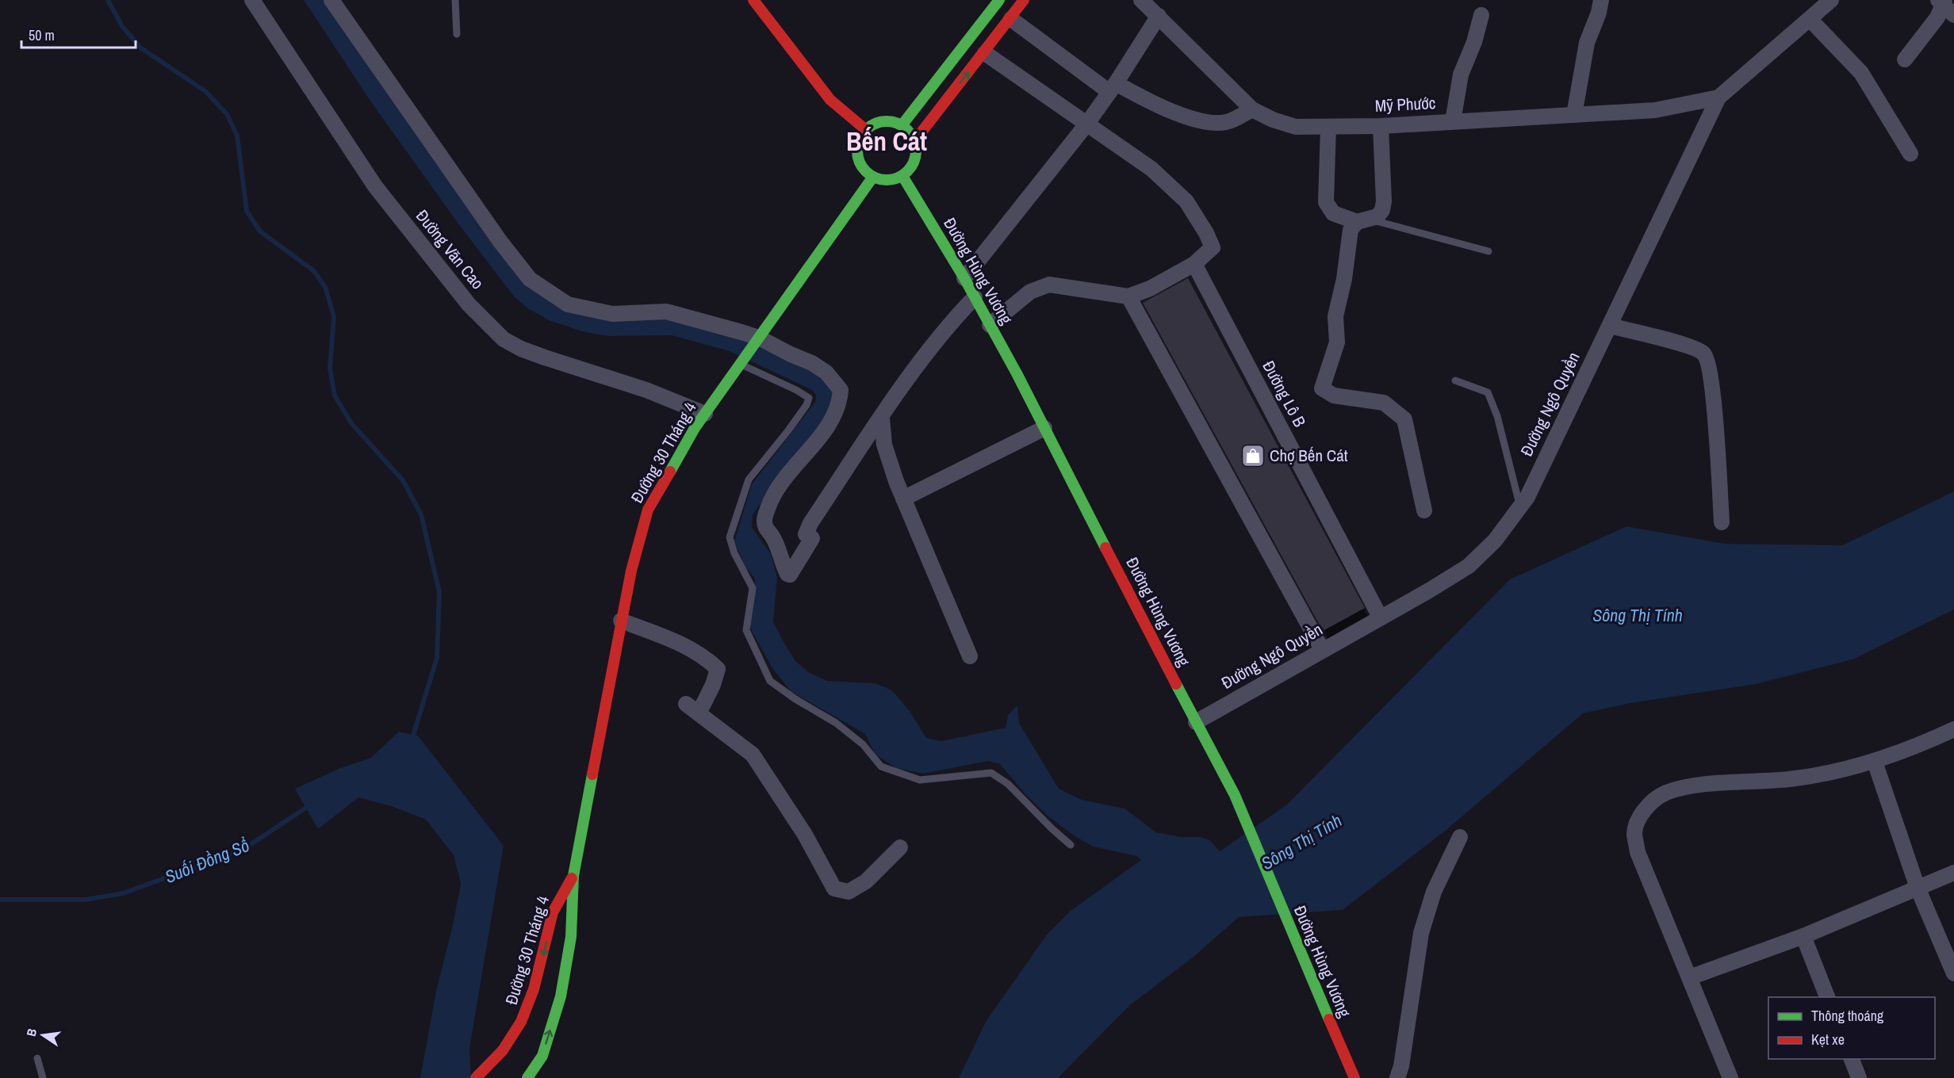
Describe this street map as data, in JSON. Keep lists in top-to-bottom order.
{
  "streets": {
    "main road": ["Đường Hùng Vương", "Đường 30 Tháng 4"],
    "street": [
      "Mỹ Phước",
      "Đường Văn Cao",
      "Đường Lô B",
      "Đường Ngô Quyền"
    ]
  },
  "crossings": [
    ["Mỹ Phước", "Đường Ngô Quyền"],
    ["Đường Văn Cao", "Đường 30 Tháng 4"],
    ["Đường Hùng Vương", "Đường Ngô Quyền"],
    ["Đường Hùng Vương", "Đường 30 Tháng 4"],
    ["Đường Lô B", "Đường Ngô Quyền"]
  ],
  "districts": ["Bến Cát"],
  "water": ["Sông Thị Tính", "Suối Đồng Sổ"],
  "places": {
    "shop": ["Chợ Bến Cát"]
  },
  "legend": ["Thông thoáng", "Kẹt xe"],
  "scale_bar": "50 m",
  "north": "left"
}
